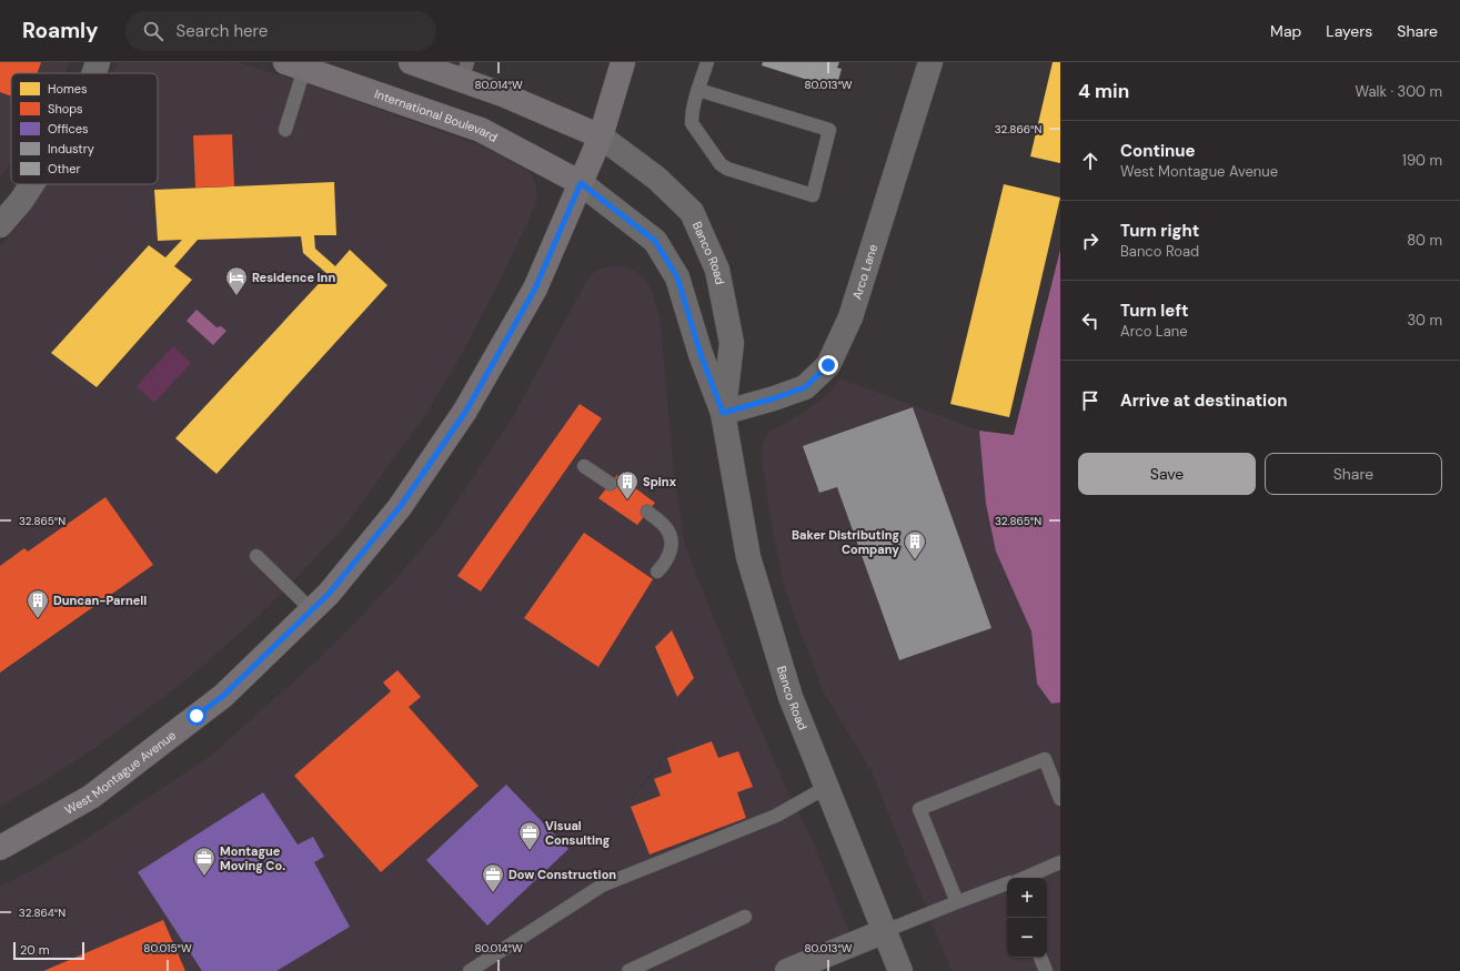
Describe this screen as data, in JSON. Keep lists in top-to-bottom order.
{
  "streets": {
    "main road": ["International Boulevard", "West Montague Avenue"],
    "street": ["Banco Road", "Arco Lane"]
  },
  "crossings": [
    ["International Boulevard", "Banco Road"],
    ["International Boulevard", "West Montague Avenue"],
    ["Banco Road", "Arco Lane"],
    ["Banco Road", "West Montague Avenue"]
  ],
  "places": {
    "hotel": ["Residence Inn"],
    "building": ["Spinx", "Baker Distributing Company", "Duncan-Parnell"],
    "office": ["Visual Consulting", "Montague Moving Co.", "Dow Construction"]
  },
  "legend": [
    "Homes",
    "Shops",
    "Offices",
    "Industry",
    "Other"
  ],
  "scale_bar": "20 m",
  "page": {
    "header": "Roamly",
    "search": "Search here",
    "nav": ["Map", "Layers", "Share"],
    "heading": ["4 min", "Walk · 300 m"],
    "list": [
      ["Continue", "West Montague Avenue", "190 m"],
      ["Turn right", "Banco Road", "80 m"],
      ["Turn left", "Arco Lane", "30 m"],
      "Arrive at destination"
    ],
    "buttons": ["Save", "Share"],
    "map_buttons": ["+", "−"],
    "scale": "20 m"
  },
  "coordinates": [
    "80.014°W",
    "80.013°W",
    "32.866°N",
    "32.865°N",
    "32.864°N",
    "80.015°W"
  ]
}
